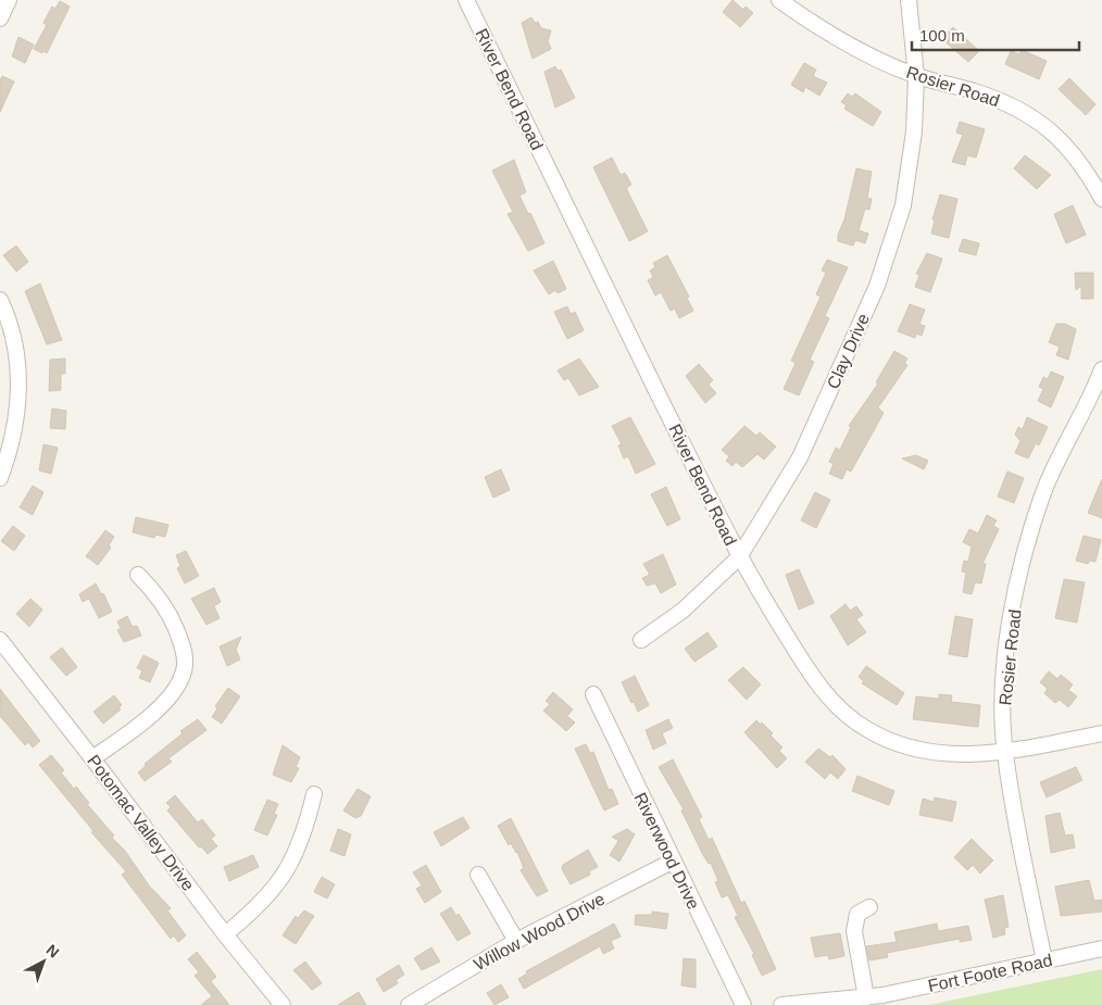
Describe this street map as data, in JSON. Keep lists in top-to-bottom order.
{
  "streets": {
    "street": [
      "Rosier Road",
      "River Bend Road",
      "Clay Drive",
      "Potomac Valley Drive",
      "Riverwood Drive",
      "Willow Wood Drive",
      "Fort Foote Road"
    ]
  },
  "crossings": [
    ["Rosier Road", "River Bend Road"],
    ["Rosier Road", "Clay Drive"],
    ["Rosier Road", "Fort Foote Road"],
    ["River Bend Road", "Clay Drive"],
    ["Riverwood Drive", "Willow Wood Drive"]
  ],
  "scale_bar": "100 m",
  "north": "top right"
}
